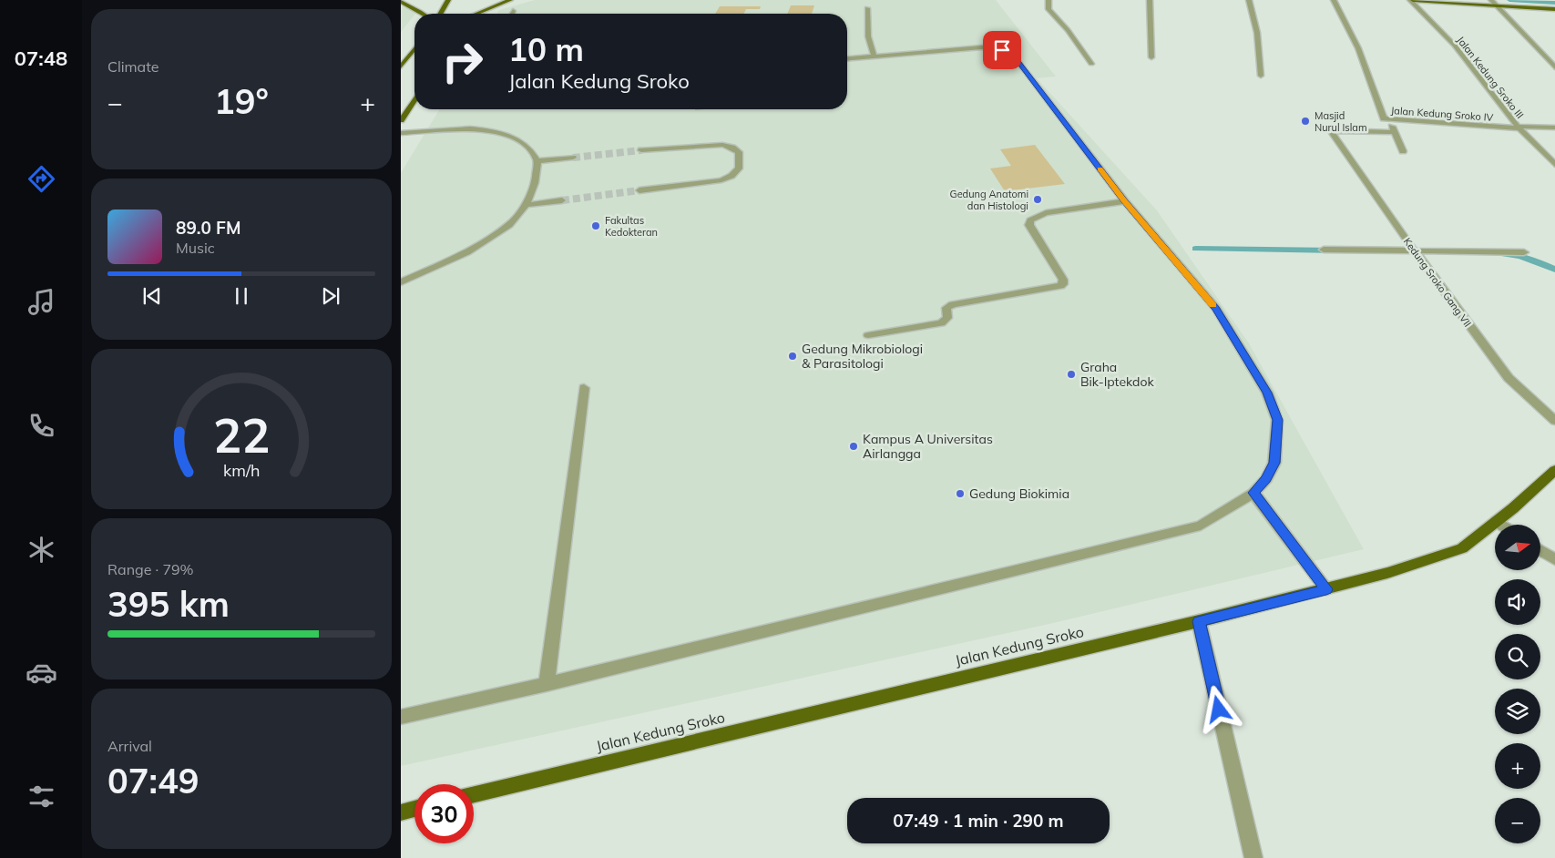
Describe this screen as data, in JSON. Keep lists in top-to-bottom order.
{
  "streets": {
    "main road": ["Jalan Kedung Sroko"],
    "street": ["Jalan Kedung Sroko III", "Jalan Kedung Sroko IV", "Kedung Sroko Gang VII"]
  },
  "crossings": [
    ["Jalan Kedung Sroko III", "Jalan Kedung Sroko IV"]
  ],
  "places": [
    "Masjid Nurul Islam",
    "Gedung Anatomi dan Histologi",
    "Fakultas Kedokteran",
    "Gedung Mikrobiologi & Parasitologi",
    "Graha Bik-Iptekdok",
    "Kampus A Universitas Airlangga",
    "Gedung Biokimia"
  ],
  "north": "right",
  "page": {
    "tabs": "07:48",
    "tile": [
      "Climate",
      ["Range · 79%", "395 km"],
      ["Arrival", "07:49"]
    ],
    "turn": ["10 m", "Jalan Kedung Sroko"],
    "heat": ["−", "19°", "+"],
    "song": ["89.0 FM", "Music"],
    "map_buttons": ["+", "−"],
    "limit": "30",
    "trip": "07:49 · 1 min · 290 m",
    "gauge": ["22", "km/h"]
  }
}
